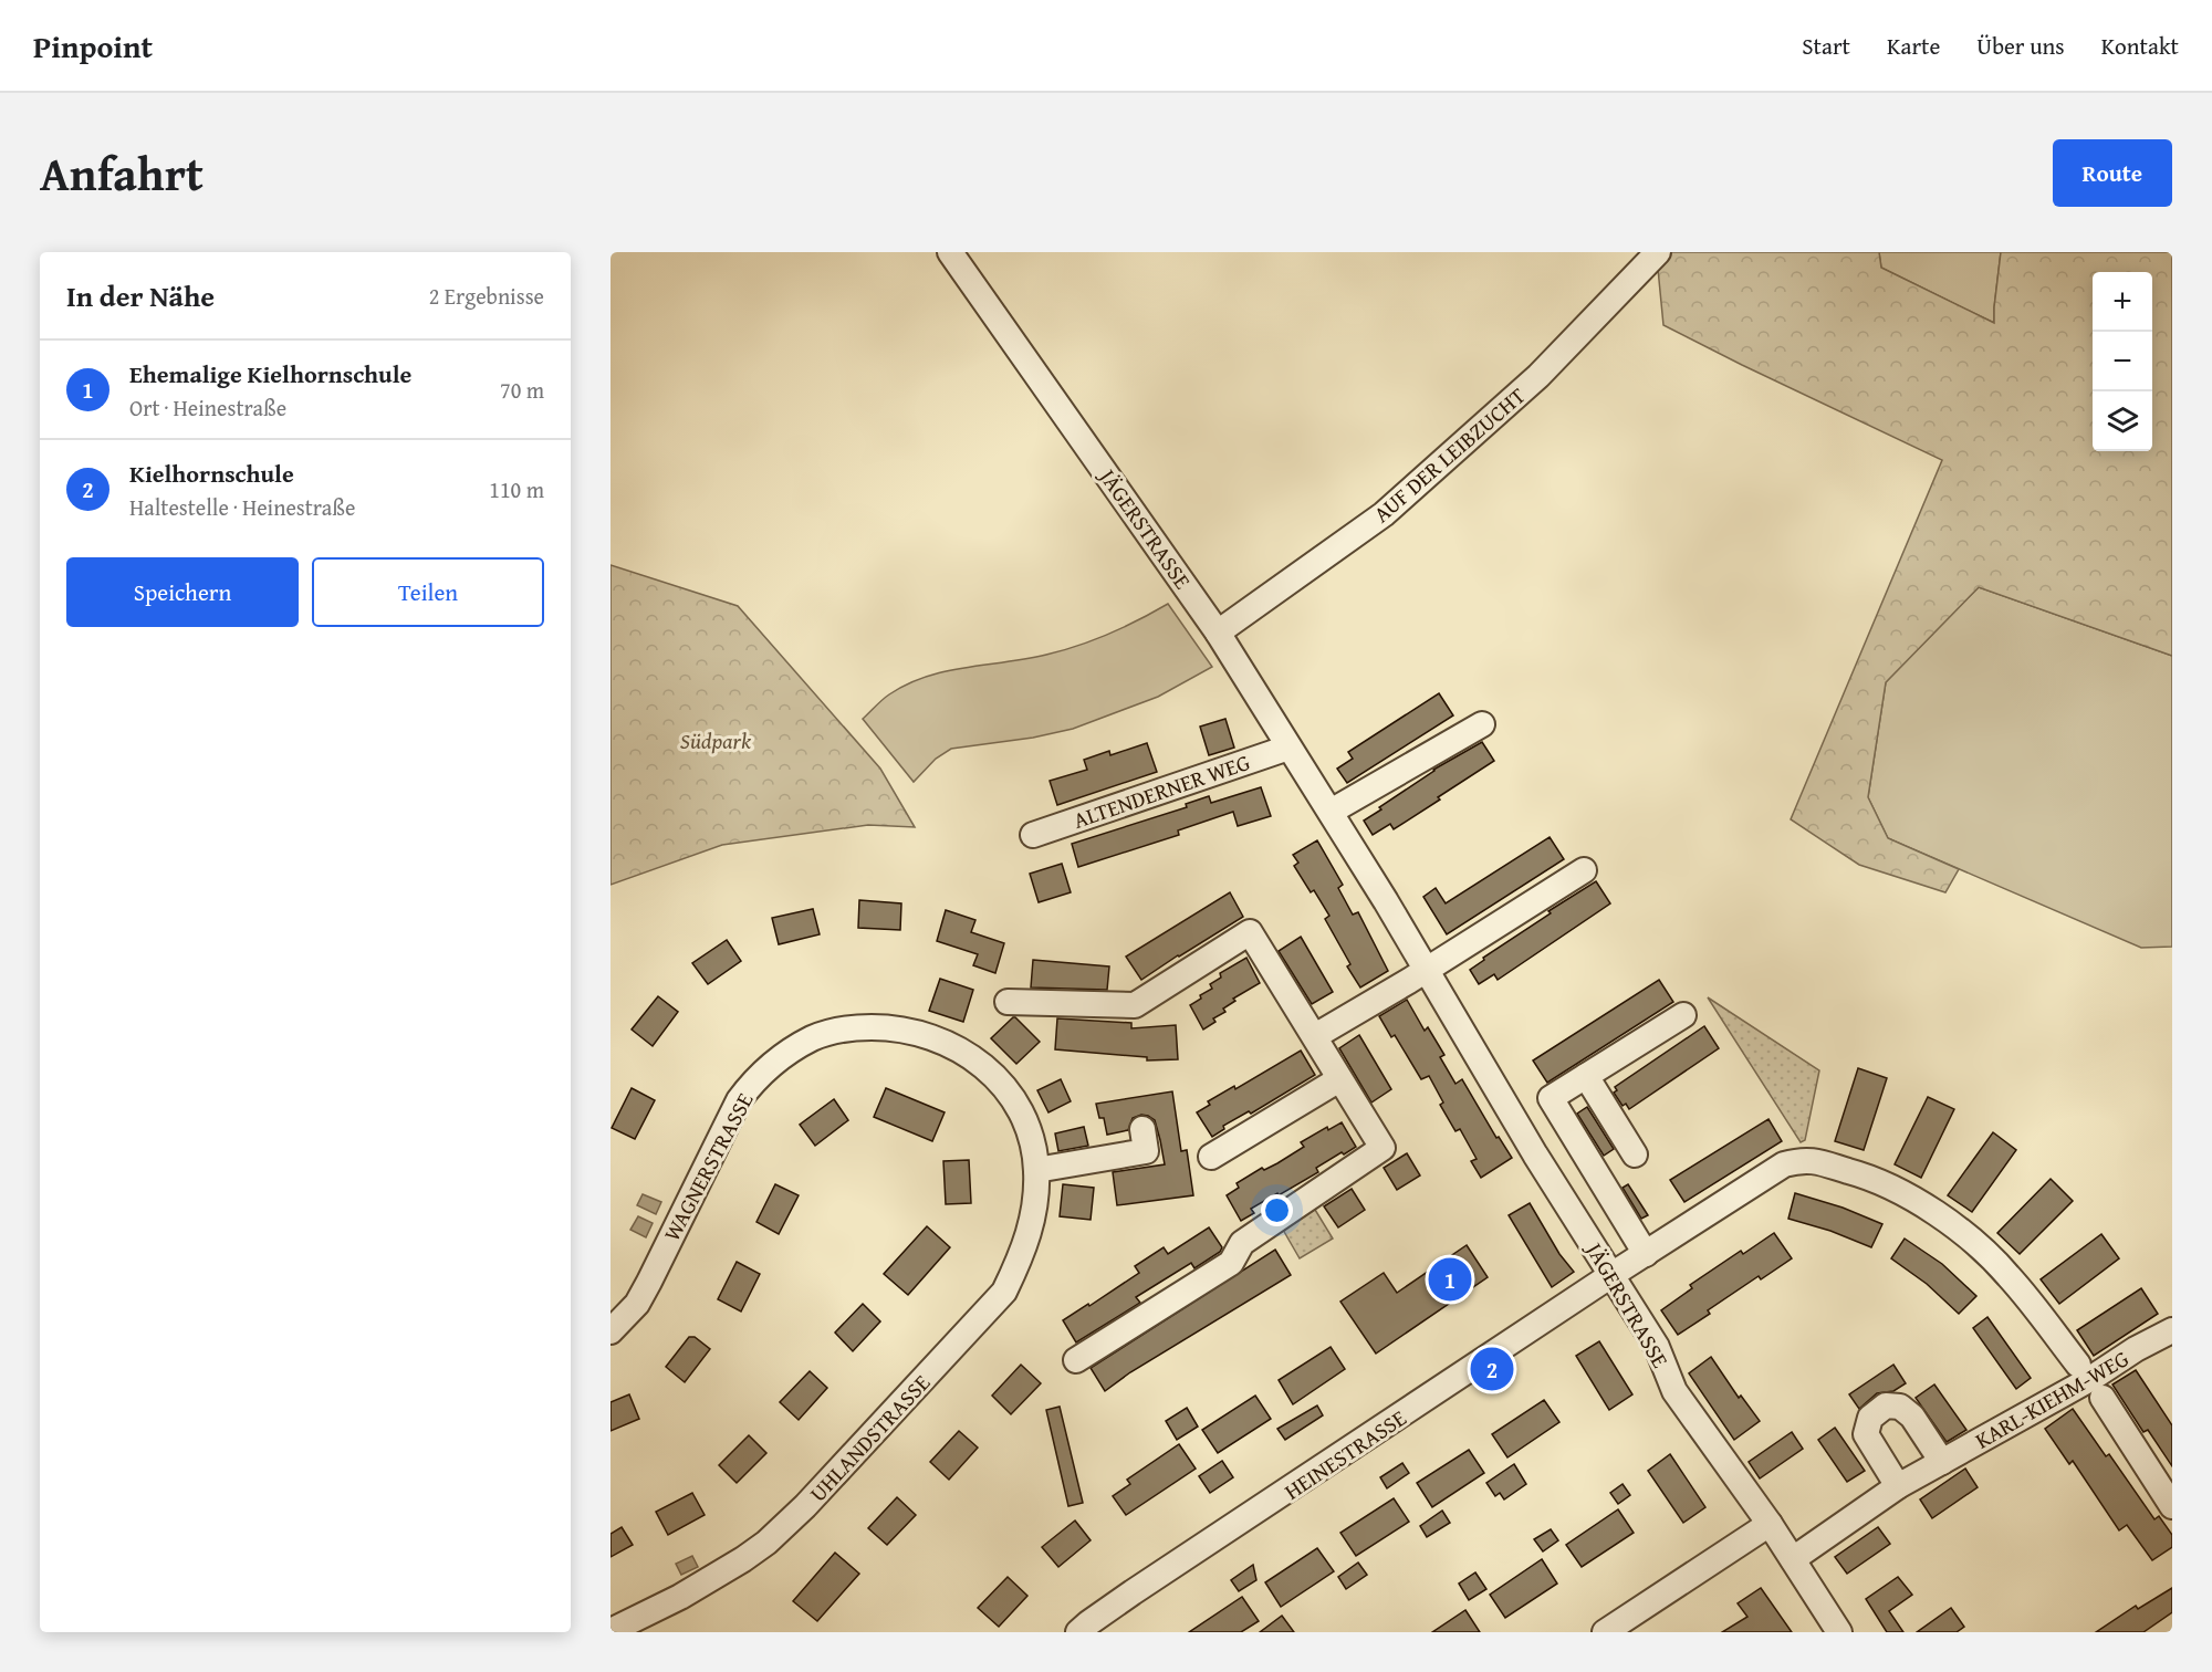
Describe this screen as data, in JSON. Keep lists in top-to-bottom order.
{
  "streets": {
    "street": [
      "AUF DER LEIBZUCHT",
      "JÄGERSTRASSE",
      "ALTENDERNER WEG",
      "WAGNERSTRASSE",
      "KARL-KIEHM-WEG",
      "UHLANDSTRASSE",
      "HEINESTRASSE"
    ]
  },
  "crossings": [
    ["AUF DER LEIBZUCHT", "JÄGERSTRASSE"],
    ["JÄGERSTRASSE", "ALTENDERNER WEG"],
    ["JÄGERSTRASSE", "KARL-KIEHM-WEG"],
    ["JÄGERSTRASSE", "HEINESTRASSE"],
    ["WAGNERSTRASSE", "UHLANDSTRASSE"]
  ],
  "parks": ["Südpark"],
  "page": {
    "header": "Pinpoint",
    "nav": [
      "Start",
      "Karte",
      "Über uns",
      "Kontakt"
    ],
    "title": "Anfahrt",
    "buttons": [
      "Route",
      ["Speichern", "Teilen"]
    ],
    "heading": ["In der Nähe", "2 Ergebnisse"],
    "map_buttons": ["+", "−"],
    "list": [
      {
        "mark": "1",
        "name": "Ehemalige Kielhornschule",
        "note": "Ort · Heinestraße",
        "value": "70 m"
      },
      {
        "mark": "2",
        "name": "Kielhornschule",
        "note": "Haltestelle · Heinestraße",
        "value": "110 m"
      }
    ],
    "pins": ["1", "2"]
  }
}
